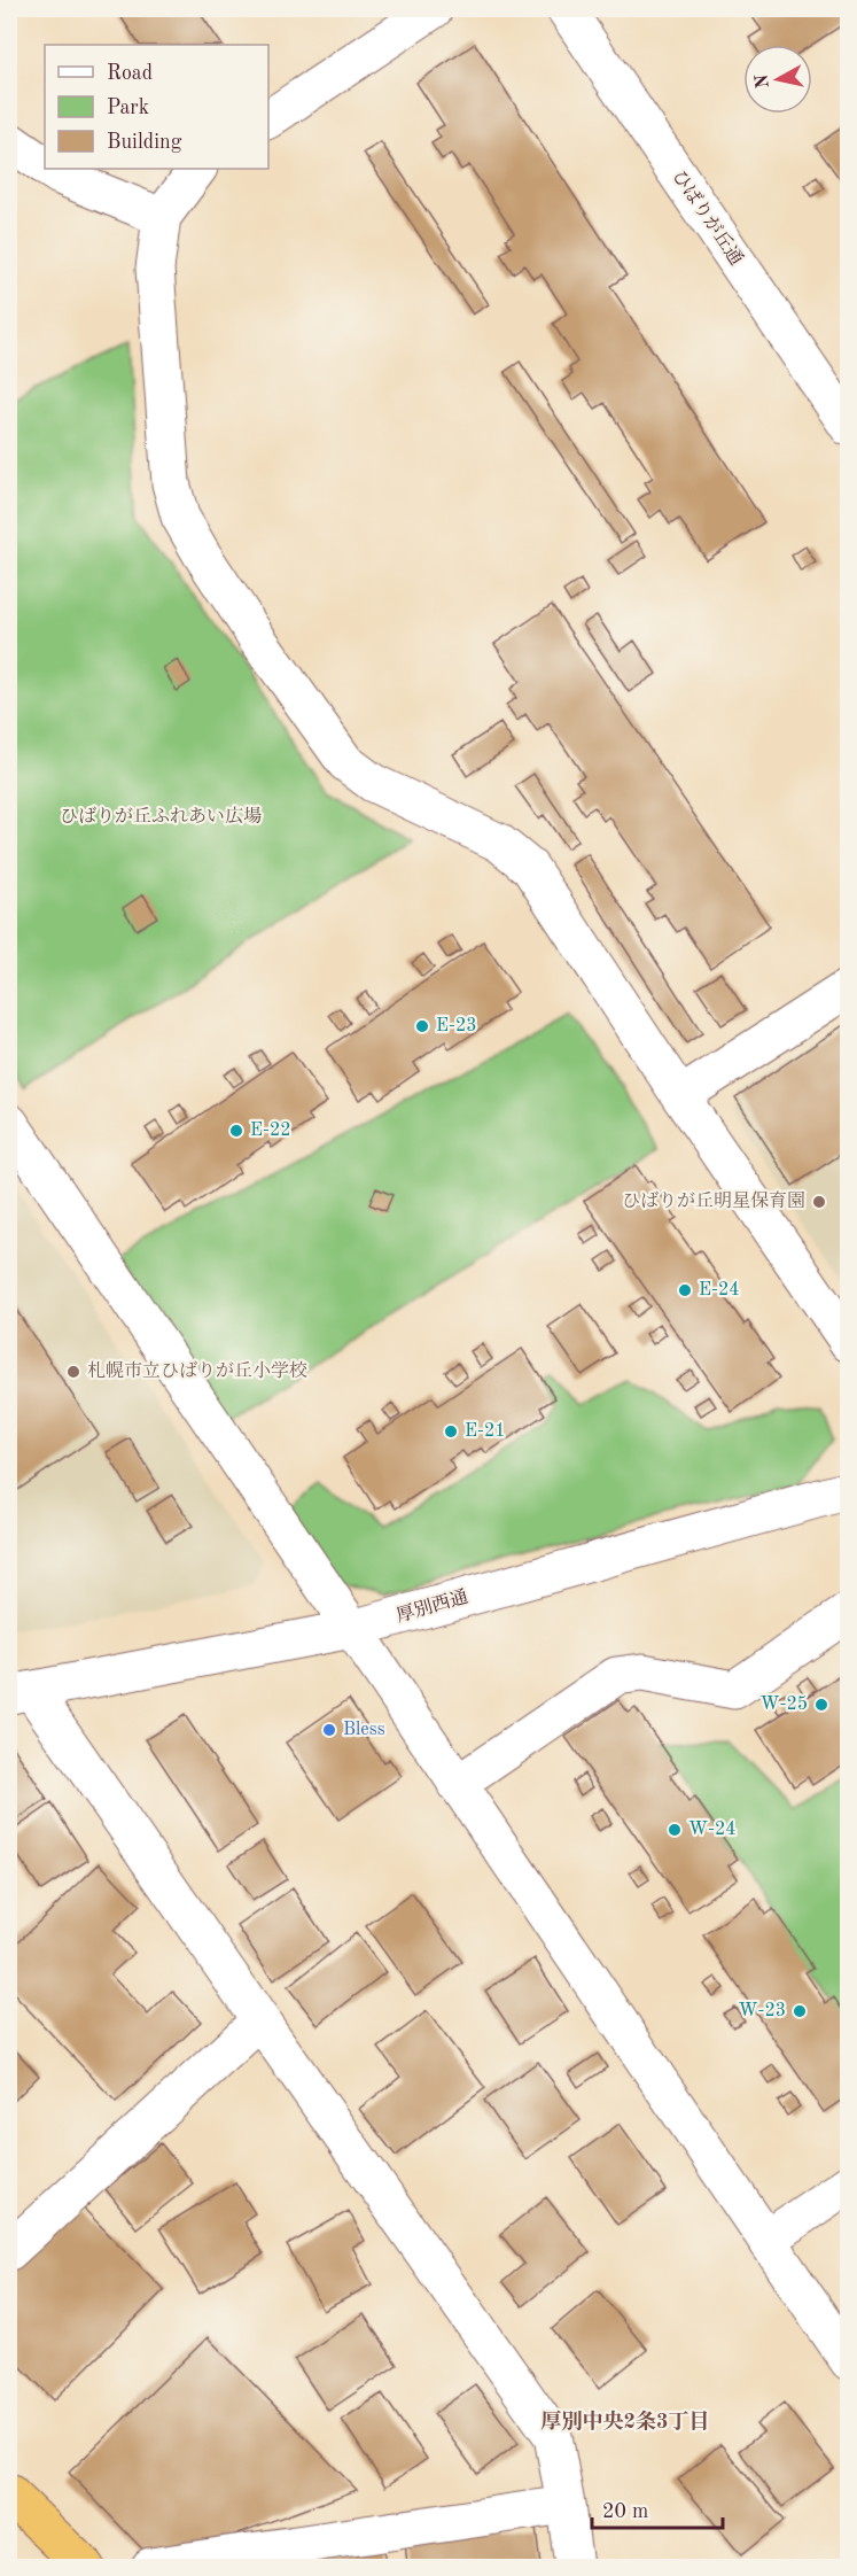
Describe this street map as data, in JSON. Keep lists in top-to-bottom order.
{
  "streets": {
    "street": ["ひばりが丘通", "厚別西通"]
  },
  "districts": ["厚別中央2条3丁目"],
  "parks": ["ひばりが丘ふれあい広場"],
  "places": [
    "E-23",
    "E-22",
    "ひばりが丘明星保育園",
    "E-24",
    "札幌市立ひばりが丘小学校",
    "E-21",
    "W-25",
    "Bless",
    "W-24",
    "W-23"
  ],
  "legend": ["Road", "Park", "Building"],
  "scale_bar": "20 m",
  "north": "left"
}
